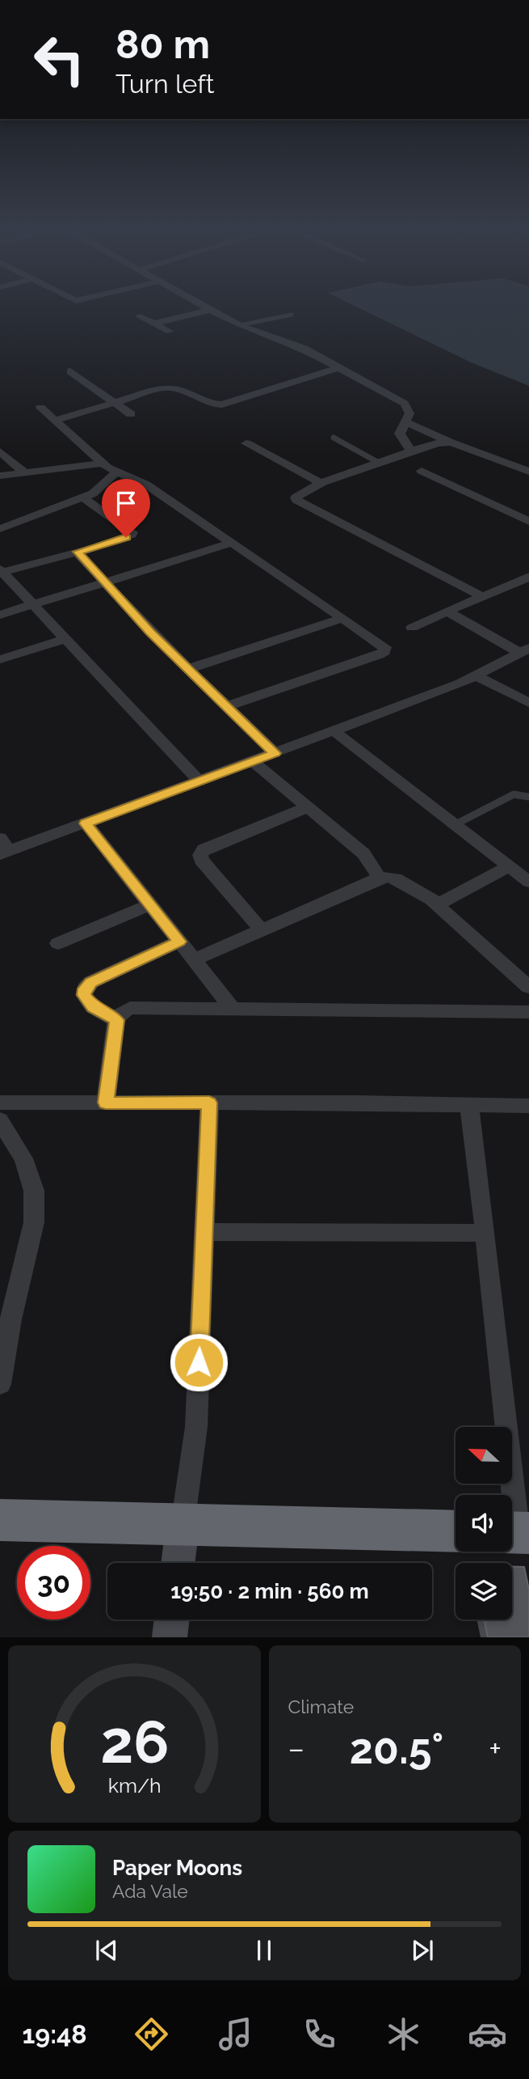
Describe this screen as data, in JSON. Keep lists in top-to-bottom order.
{
  "north": "left",
  "page": {
    "turn": ["80 m", "Turn left"],
    "limit": "30",
    "trip": "19:50 · 2 min · 560 m",
    "tile": "Climate",
    "heat": ["−", "20.5°", "+"],
    "song": ["Paper Moons", "Ada Vale"],
    "tabs": "19:48",
    "gauge": ["26", "km/h"]
  }
}
